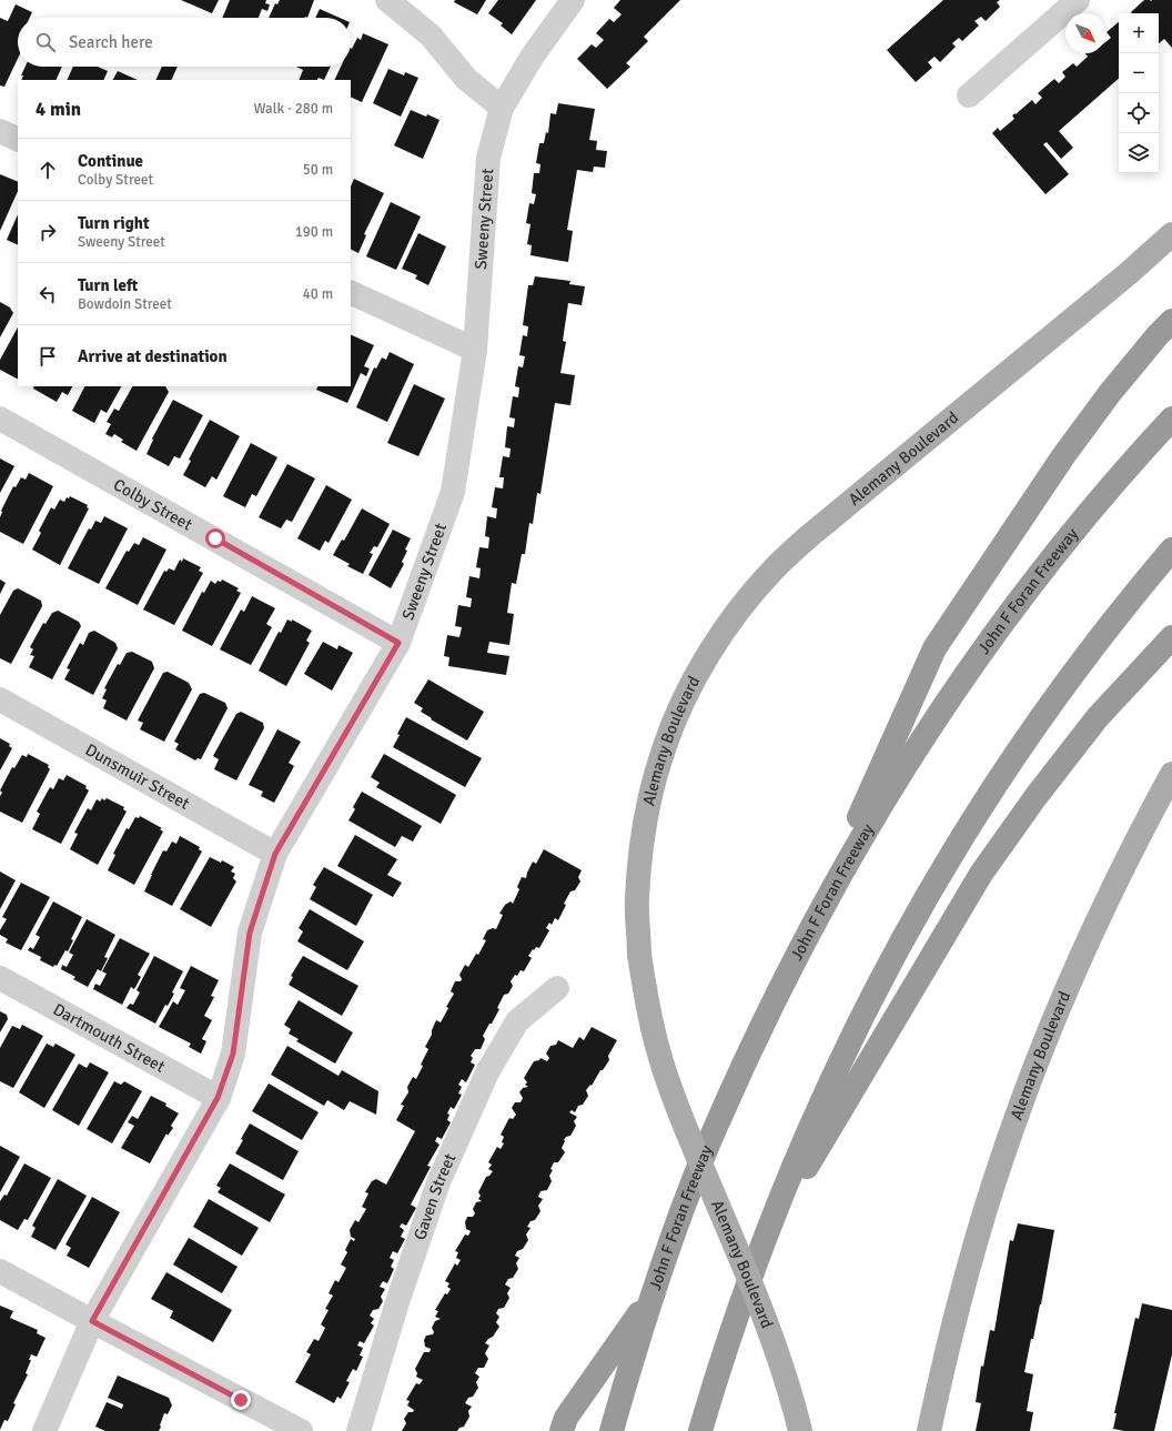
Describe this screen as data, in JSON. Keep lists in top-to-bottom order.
{
  "streets": {
    "highway": ["John F Foran Freeway"],
    "main road": ["Alemany Boulevard"],
    "street": [
      "Sweeny Street",
      "Colby Street",
      "Dunsmuir Street",
      "Dartmouth Street",
      "Gaven Street"
    ]
  },
  "crossings": [
    ["Sweeny Street", "Colby Street"],
    ["Sweeny Street", "Dunsmuir Street"],
    ["Sweeny Street", "Dartmouth Street"]
  ],
  "north": "bottom right",
  "page": {
    "map_buttons": ["+", "−"],
    "search": "Search here",
    "heading": ["4 min", "Walk · 280 m"],
    "list": [
      ["Continue", "Colby Street", "50 m"],
      ["Turn right", "Sweeny Street", "190 m"],
      ["Turn left", "Bowdoin Street", "40 m"],
      "Arrive at destination"
    ]
  }
}
